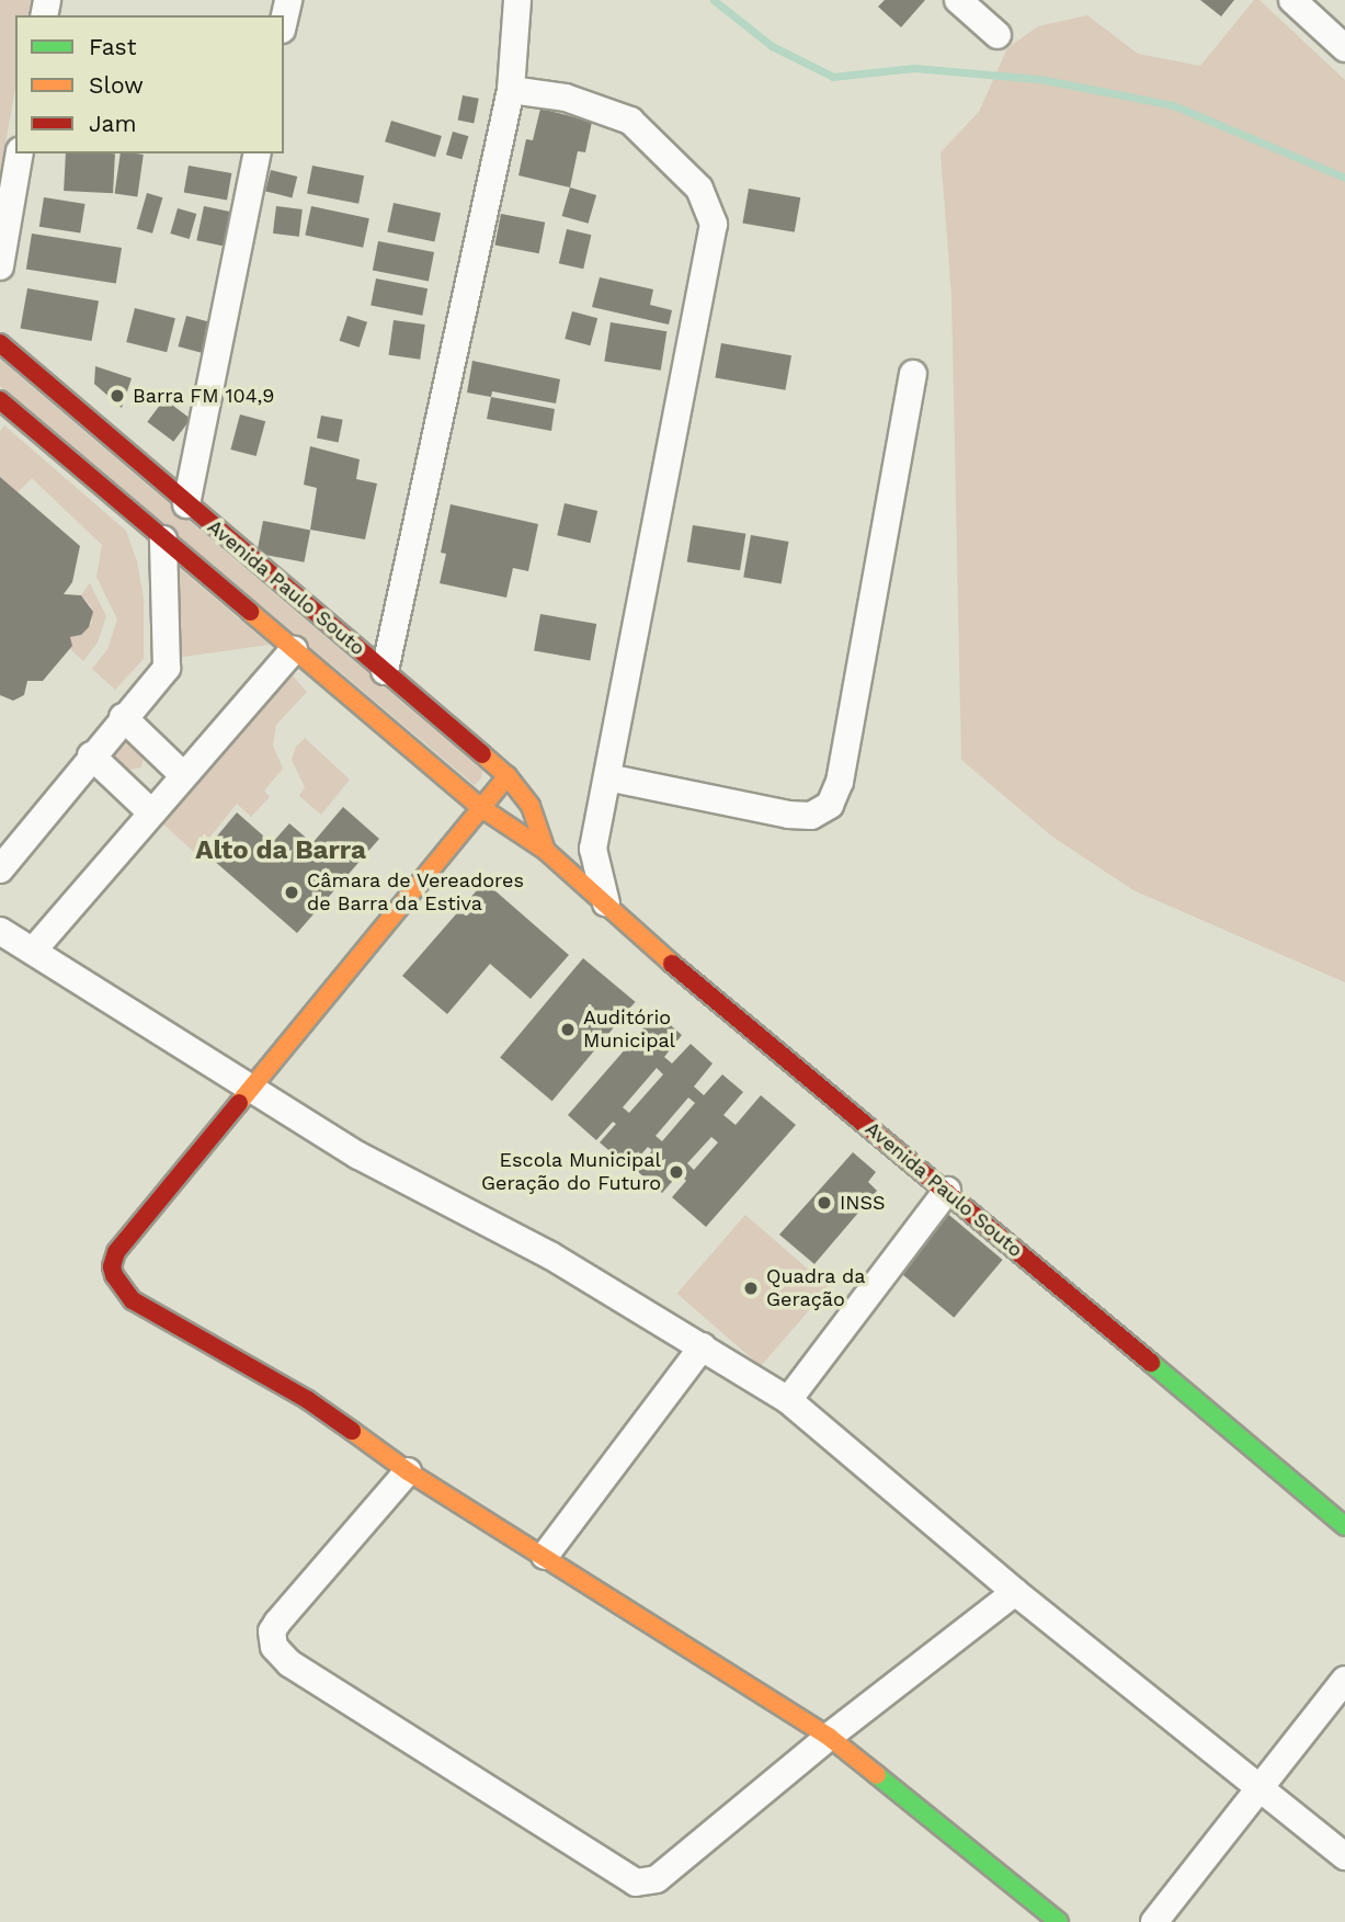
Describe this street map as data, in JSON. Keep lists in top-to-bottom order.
{
  "streets": {
    "street": ["Avenida Paulo Souto"]
  },
  "districts": ["Alto da Barra"],
  "places": [
    "Barra FM 104,9",
    "Câmara de Vereadores de Barra da Estiva",
    "Auditório Municipal",
    "Escola Municipal Geração do Futuro",
    "INSS",
    "Quadra da Geração"
  ],
  "legend": ["Fast", "Slow", "Jam"]
}
